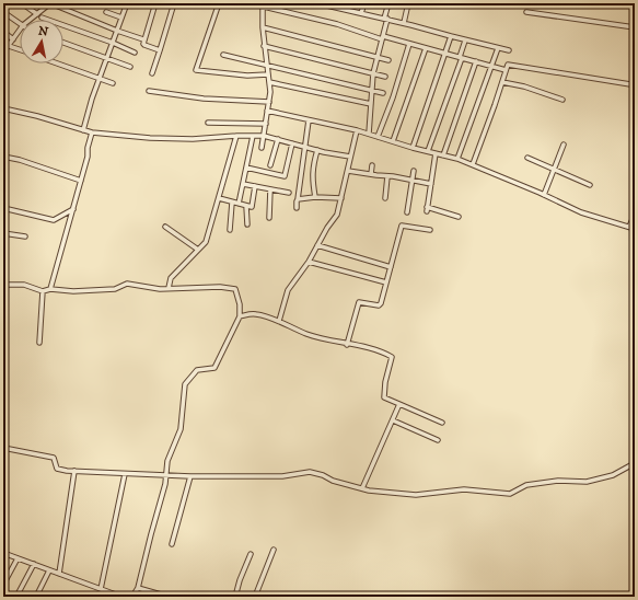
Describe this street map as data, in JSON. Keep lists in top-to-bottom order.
{
  "north": "top"
}
